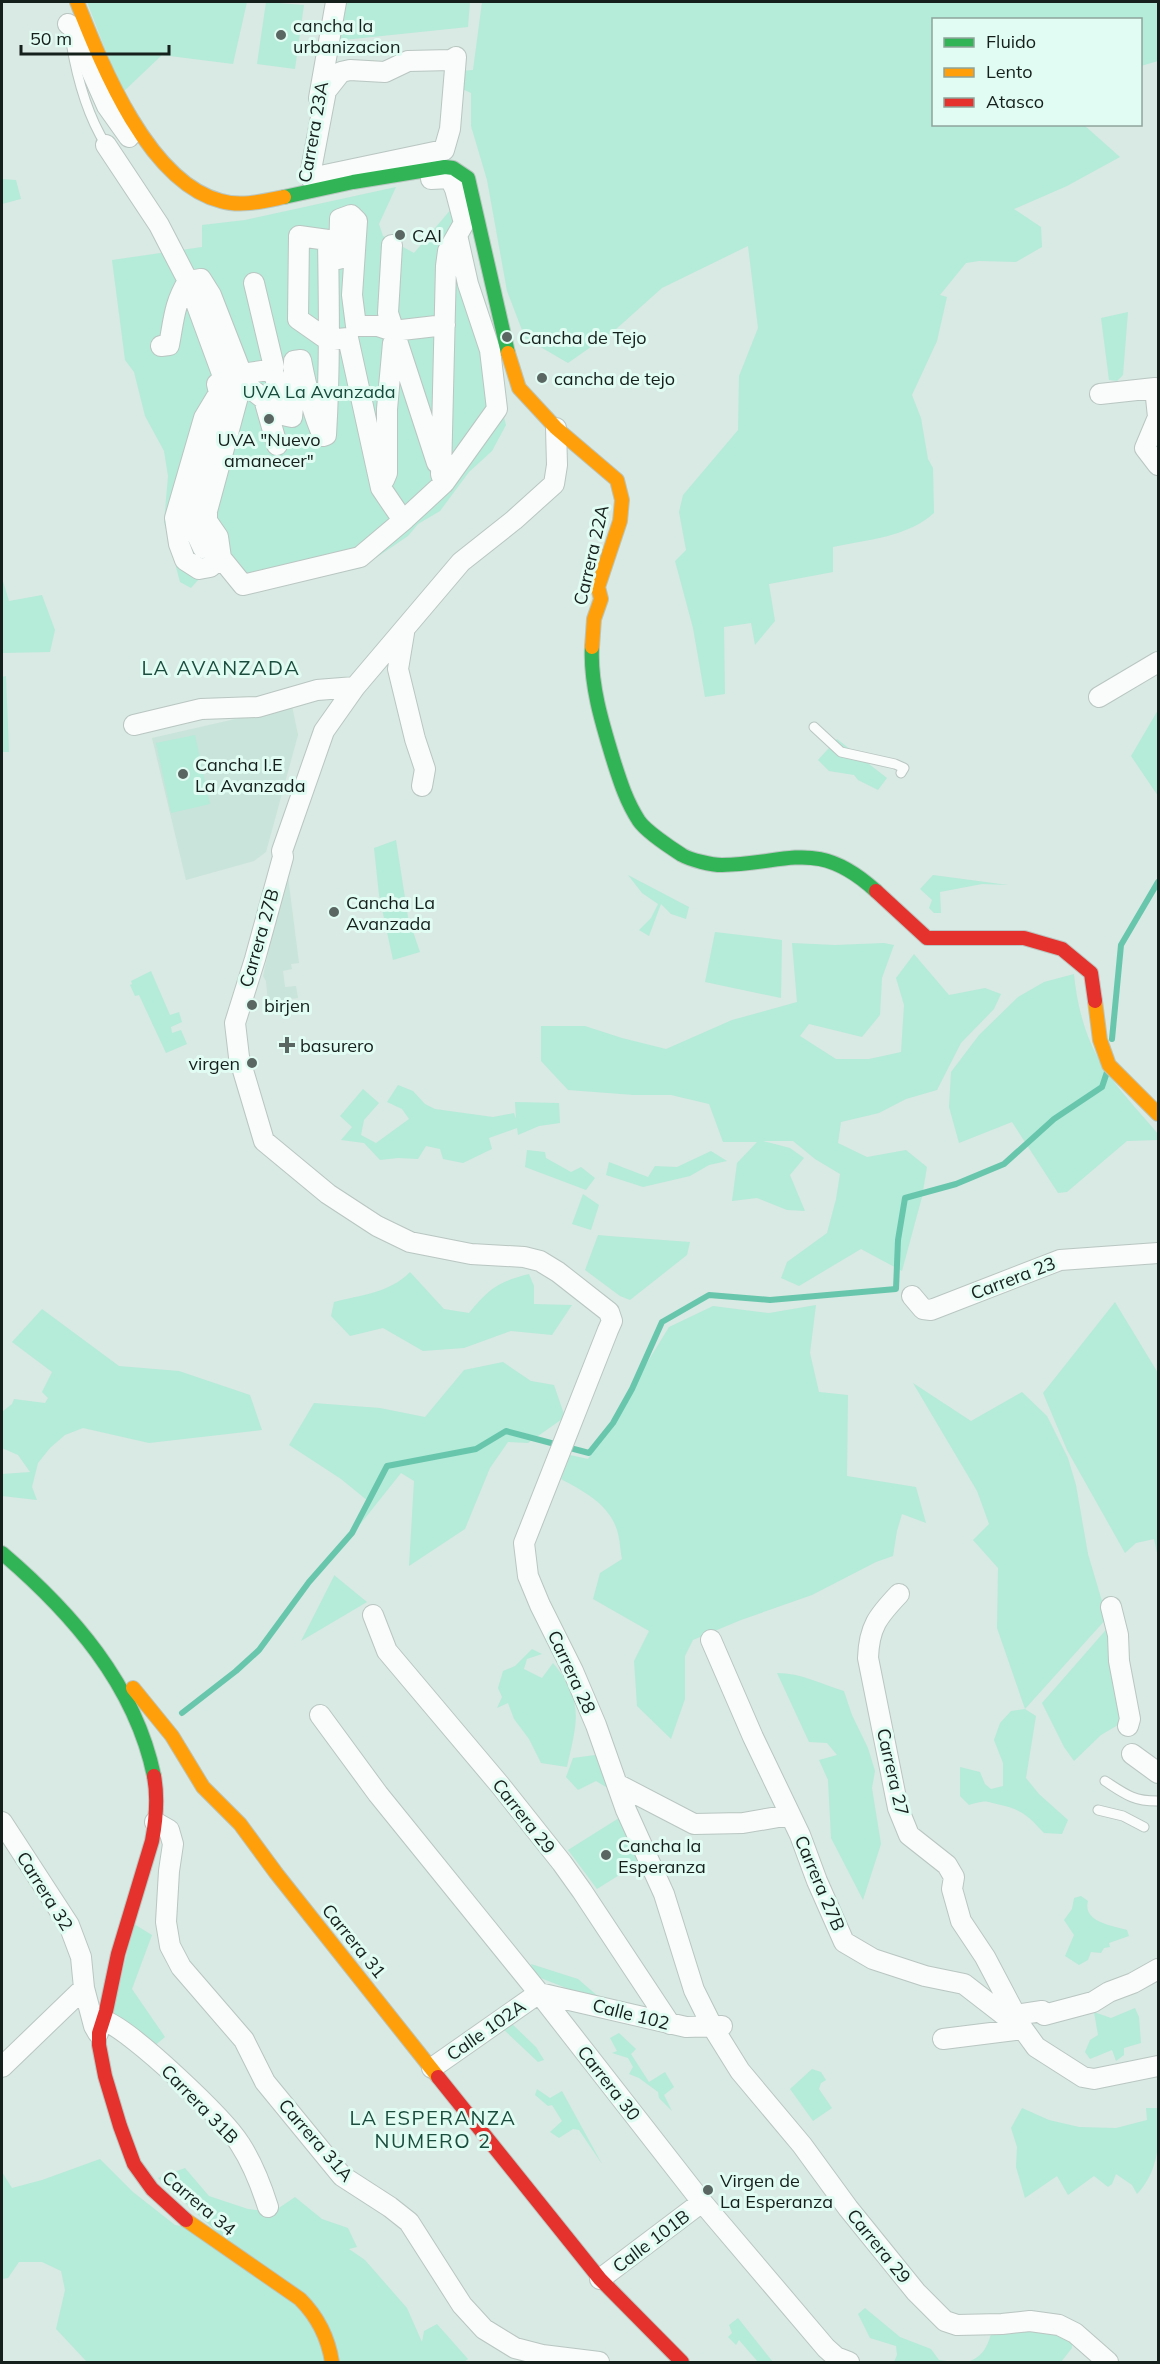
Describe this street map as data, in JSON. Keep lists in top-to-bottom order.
{
  "streets": {
    "street": [
      "Carrera 23A",
      "Carrera 22A",
      "Carrera 27B",
      "Carrera 23",
      "Carrera 28",
      "Carrera 27",
      "Carrera 29",
      "Carrera 32",
      "Carrera 31",
      "Calle 102",
      "Calle 102A",
      "Carrera 30",
      "Carrera 31B",
      "Carrera 31A",
      "Carrera 34",
      "Calle 101B"
    ]
  },
  "crossings": [
    ["Carrera 22A", "Carrera 27B"],
    ["Carrera 27B", "Carrera 28"],
    ["Carrera 27B", "Carrera 27"],
    ["Carrera 28", "Carrera 29"],
    ["Carrera 28", "Calle 102"],
    ["Carrera 29", "Calle 102"],
    ["Carrera 32", "Carrera 31B"],
    ["Carrera 32", "Carrera 34"],
    ["Carrera 31", "Calle 102A"],
    ["Carrera 31", "Calle 101B"],
    ["Calle 102", "Calle 102A"],
    ["Calle 102", "Carrera 30"],
    ["Calle 102A", "Carrera 30"],
    ["Carrera 30", "Calle 101B"],
    ["Carrera 31B", "Carrera 34"]
  ],
  "districts": ["LA AVANZADA", "LA ESPERANZA NUMERO 2"],
  "parks": ["UVA La Avanzada"],
  "places": {
    "other": [
      "cancha la urbanizacion",
      "CAI",
      "Cancha de Tejo",
      "cancha de tejo",
      "UVA \"Nuevo amanecer\"",
      "Cancha I.E La Avanzada",
      "Cancha La Avanzada",
      "birjen",
      "virgen",
      "Cancha la Esperanza",
      "Virgen de La Esperanza"
    ],
    "health": ["basurero"]
  },
  "legend": ["Fluido", "Lento", "Atasco"],
  "scale_bar": "50 m"
}
